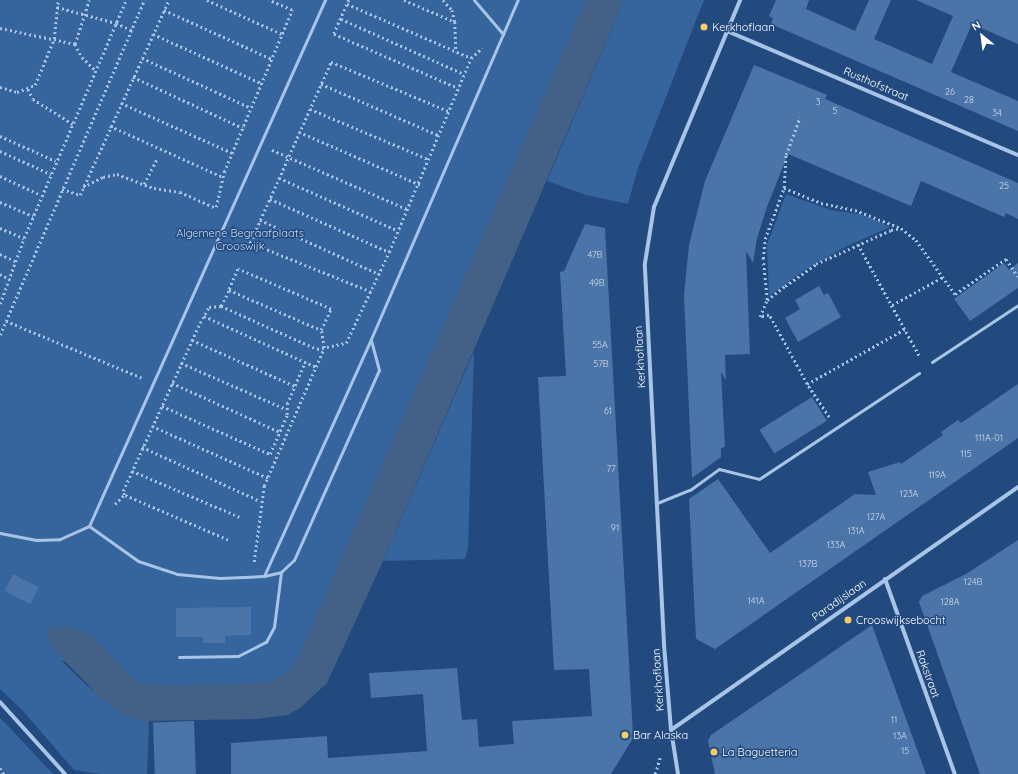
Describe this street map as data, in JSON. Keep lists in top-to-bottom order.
{
  "streets": {
    "street": [
      "Rusthofstraat",
      "Kerkhoflaan",
      "Paradijslaan",
      "Rakstraat"
    ]
  },
  "crossings": [
    ["Rusthofstraat", "Kerkhoflaan"],
    ["Kerkhoflaan", "Paradijslaan"],
    ["Paradijslaan", "Rakstraat"]
  ],
  "parks": ["Algemene Begraafplaats Crooswijk"],
  "places": [
    "Kerkhoflaan",
    "Crooswijksebocht",
    "Bar Alaska",
    "La Baguetteria"
  ],
  "house_numbers": [
    "26",
    "28",
    "3",
    "5",
    "34",
    "25",
    "47B",
    "49B",
    "55A",
    "57B",
    "61",
    "111A-01",
    "115",
    "77",
    "119A",
    "123A",
    "127A",
    "91",
    "131A",
    "133A",
    "137B",
    "124B",
    "141A",
    "128A",
    "11",
    "13A",
    "15"
  ],
  "north": "top left"
}
